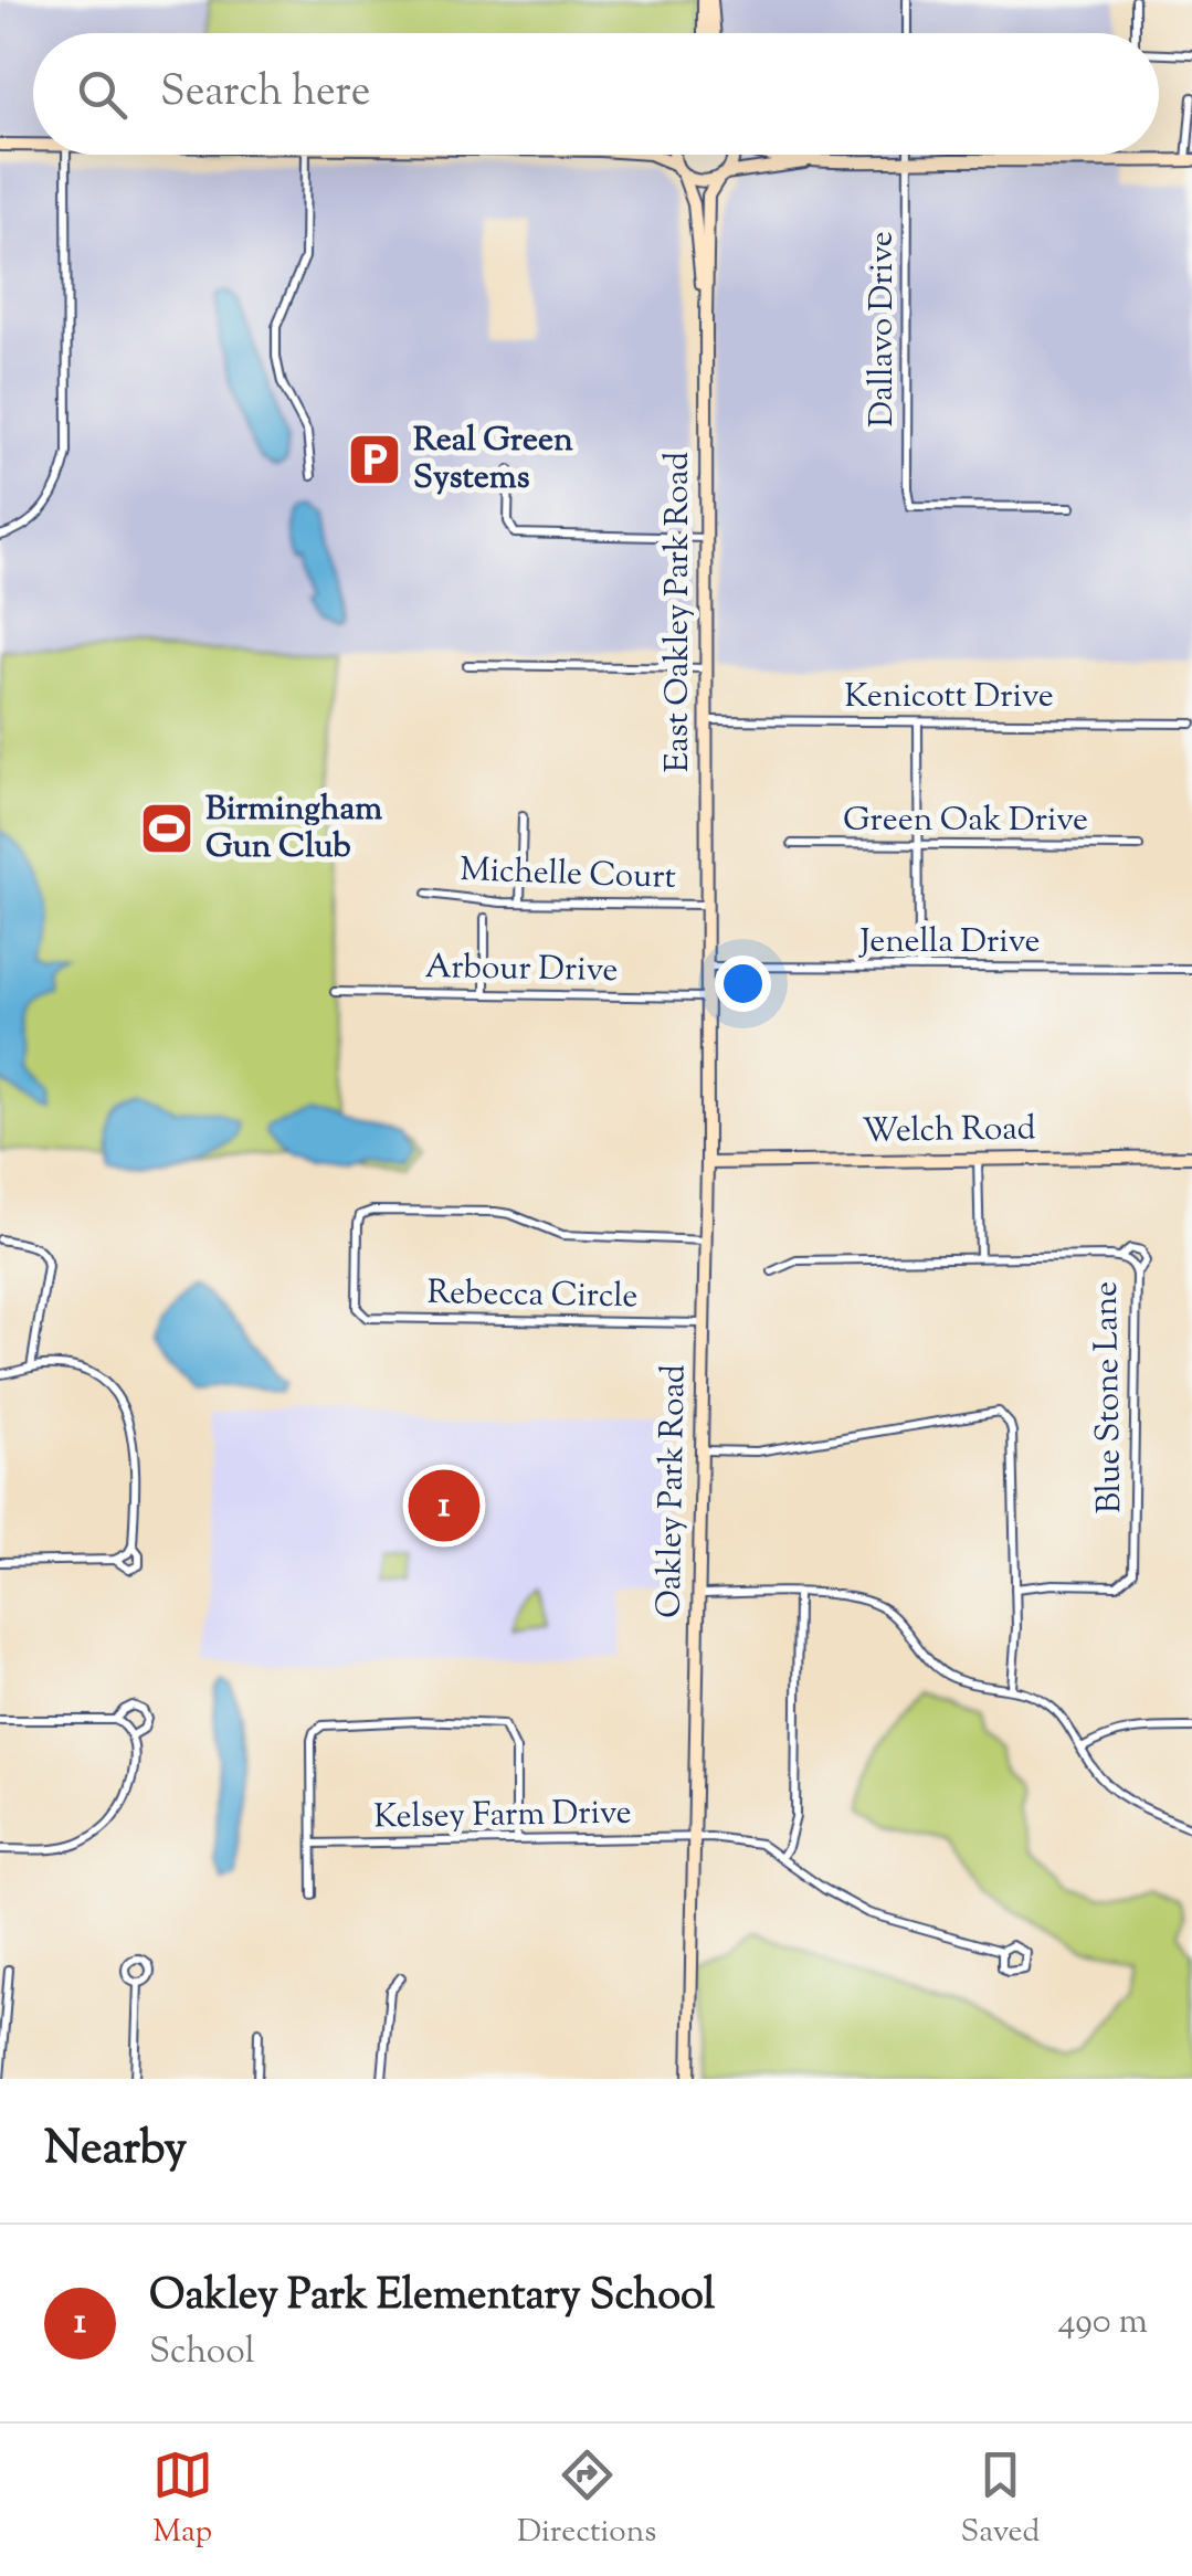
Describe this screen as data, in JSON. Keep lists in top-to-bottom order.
{
  "streets": {
    "street": [
      "Dallavo Drive",
      "East Oakley Park Road",
      "Kenicott Drive",
      "Green Oak Drive",
      "Michelle Court",
      "Jenella Drive",
      "Arbour Drive",
      "Welch Road",
      "Rebecca Circle",
      "Blue Stone Lane",
      "Oakley Park Road",
      "Kelsey Farm Drive"
    ]
  },
  "crossings": [
    ["East Oakley Park Road", "Kenicott Drive"],
    ["East Oakley Park Road", "Michelle Court"],
    ["East Oakley Park Road", "Oakley Park Road"],
    ["Michelle Court", "Oakley Park Road"],
    ["Jenella Drive", "Oakley Park Road"],
    ["Arbour Drive", "Oakley Park Road"],
    ["Welch Road", "Oakley Park Road"],
    ["Rebecca Circle", "Oakley Park Road"],
    ["Oakley Park Road", "Kelsey Farm Drive"]
  ],
  "places": {
    "parking": ["Real Green Systems"],
    "sports": ["Birmingham Gun Club"]
  },
  "page": {
    "search": "Search here",
    "pins": "1",
    "heading": "Nearby",
    "list": [
      {
        "mark": "1",
        "name": "Oakley Park Elementary School",
        "note": "School",
        "value": "490 m"
      }
    ],
    "nav": ["Map", "Directions", "Saved"]
  }
}
